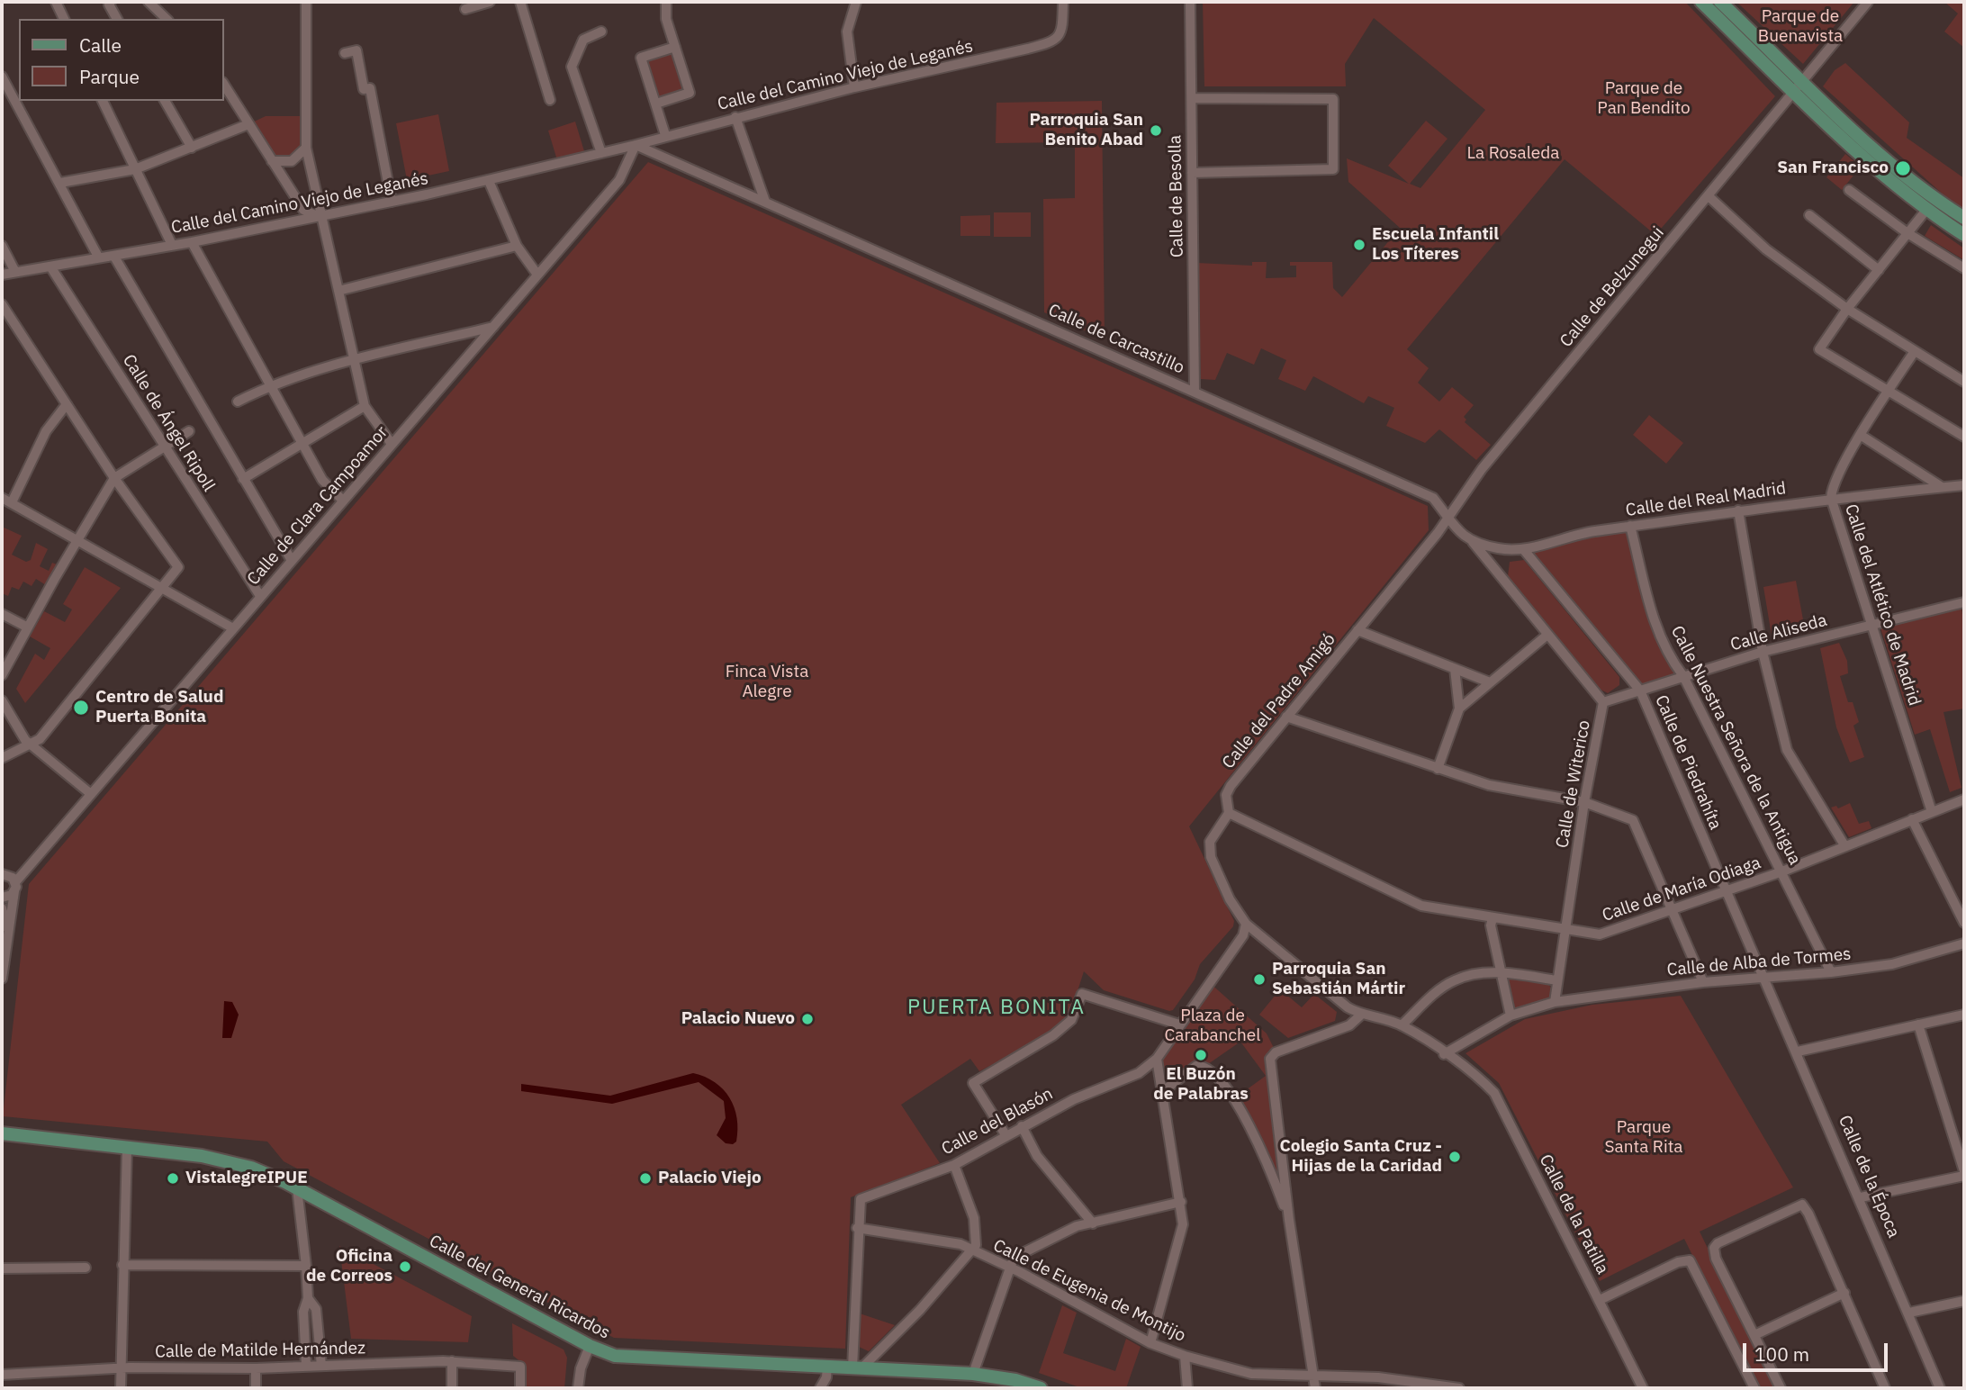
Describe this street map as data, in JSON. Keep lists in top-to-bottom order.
{
  "streets": {
    "main road": ["Calle del General Ricardos"],
    "street": [
      "Calle del Camino Viejo de Leganés",
      "Calle de Besolla",
      "Calle de Belzunegui",
      "Calle de Carcastillo",
      "Calle de Ángel Ripoll",
      "Calle del Real Madrid",
      "Calle de Clara Campoamor",
      "Calle del Atlético de Madrid",
      "Calle Aliseda",
      "Calle del Padre Amigó",
      "Calle Nuestra Señora de la Antigua",
      "Calle de Piedrahíta",
      "Calle de Witerico",
      "Calle de María Odiaga",
      "Calle de Alba de Tormes",
      "Calle del Blasón",
      "Calle de la Época",
      "Calle de la Patilla",
      "Calle de Eugenia de Montijo",
      "Calle de Matilde Hernández"
    ]
  },
  "crossings": [
    ["Calle del Camino Viejo de Leganés", "Calle de Carcastillo"],
    ["Calle del Camino Viejo de Leganés", "Calle de Ángel Ripoll"],
    ["Calle del Camino Viejo de Leganés", "Calle de Clara Campoamor"],
    ["Calle de Besolla", "Calle de Carcastillo"],
    ["Calle de Belzunegui", "Calle de Carcastillo"],
    ["Calle de Belzunegui", "Calle del Padre Amigó"],
    ["Calle de Carcastillo", "Calle del Real Madrid"],
    ["Calle de Carcastillo", "Calle de Clara Campoamor"],
    ["Calle de Carcastillo", "Calle del Padre Amigó"],
    ["Calle de Ángel Ripoll", "Calle de Clara Campoamor"],
    ["Calle del Real Madrid", "Calle del Atlético de Madrid"],
    ["Calle del Real Madrid", "Calle Nuestra Señora de la Antigua"],
    ["Calle del Real Madrid", "Calle de Piedrahíta"],
    ["Calle del Real Madrid", "Calle de Witerico"],
    ["Calle del Atlético de Madrid", "Calle Aliseda"],
    ["Calle del Atlético de Madrid", "Calle de María Odiaga"],
    ["Calle Aliseda", "Calle Nuestra Señora de la Antigua"],
    ["Calle Aliseda", "Calle de Piedrahíta"],
    ["Calle Aliseda", "Calle de Witerico"],
    ["Calle del Padre Amigó", "Calle de María Odiaga"],
    ["Calle Nuestra Señora de la Antigua", "Calle de María Odiaga"],
    ["Calle Nuestra Señora de la Antigua", "Calle de Alba de Tormes"],
    ["Calle de Piedrahíta", "Calle de María Odiaga"],
    ["Calle de Piedrahíta", "Calle de Alba de Tormes"],
    ["Calle de Piedrahíta", "Calle de la Época"],
    ["Calle de Witerico", "Calle de María Odiaga"],
    ["Calle de Witerico", "Calle de Alba de Tormes"],
    ["Calle de Alba de Tormes", "Calle de la Época"],
    ["Calle de Alba de Tormes", "Calle de la Patilla"],
    ["Calle del Blasón", "Calle del General Ricardos"],
    ["Calle del Blasón", "Calle de Eugenia de Montijo"]
  ],
  "districts": ["PUERTA BONITA"],
  "parks": [
    "Parque de Buenavista",
    "Parque de Pan Bendito",
    "La Rosaleda",
    "Finca Vista Alegre",
    "Plaza de Carabanchel",
    "Parque Santa Rita"
  ],
  "places": [
    "Parroquia San Benito Abad",
    "San Francisco",
    "Escuela Infantil Los Títeres",
    "Centro de Salud Puerta Bonita",
    "Parroquia San Sebastián Mártir",
    "Palacio Nuevo",
    "El Buzón de Palabras",
    "Colegio Santa Cruz - Hijas de la Caridad",
    "VistalegreIPUE",
    "Palacio Viejo",
    "Oficina de Correos"
  ],
  "legend": ["Calle", "Parque"],
  "scale_bar": "100 m"
}
